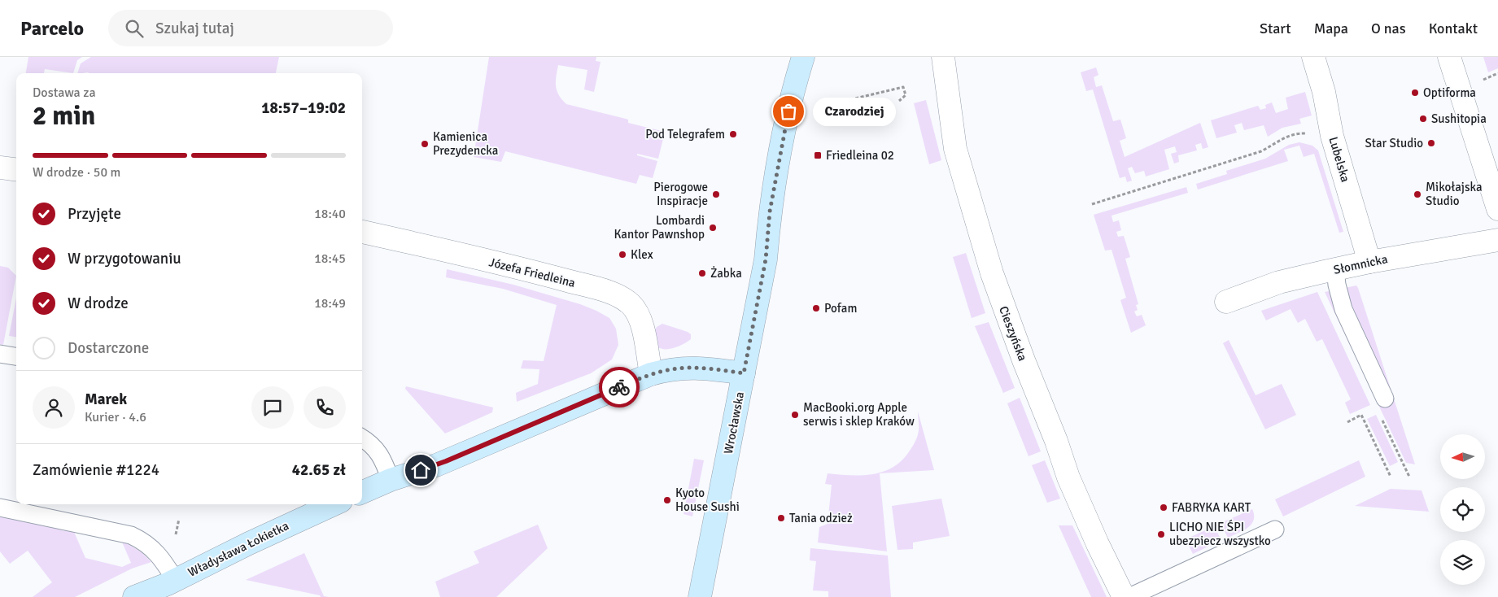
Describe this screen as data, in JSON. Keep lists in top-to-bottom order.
{
  "streets": {
    "street": [
      "Lubelska",
      "Słomnicka",
      "Józefa Friedleina",
      "Cieszyńska",
      "Wrocławska",
      "Władysława Łokietka"
    ]
  },
  "crossings": [
    ["Lubelska", "Słomnicka"]
  ],
  "places": {
    "other": [
      "Optiforma",
      "Czarodziej",
      "Sushitopia",
      "Pod Telegrafem",
      "Star Studio",
      "Kamienica Prezydencka",
      "Pierogowe Inspiracje",
      "Mikołajska Studio",
      "Lombardi Kantor Pawnshop",
      "Klex",
      "Żabka",
      "Pofam",
      "MacBooki.org Apple serwis i sklep Kraków",
      "Kyoto House Sushi",
      "FABRYKA KART",
      "Tania odzież",
      "LICHO NIE ŚPI ubezpiecz wszystko"
    ],
    "transit": ["Friedleina 02"]
  },
  "north": "left",
  "page": {
    "header": "Parcelo",
    "search": "Szukaj tutaj",
    "nav": [
      "Start",
      "Mapa",
      "O nas",
      "Kontakt"
    ],
    "heading": ["2 min", "Dostawa za", "18:57–19:02"],
    "panel": [
      "Marek",
      "Kurier · 4.6",
      "Zamówienie #1224",
      "42.65 zł"
    ],
    "bubble": "Czarodziej",
    "bar": "W drodze · 50 m",
    "list": [
      ["Przyjęte", "18:40"],
      ["W przygotowaniu", "18:45"],
      ["W drodze", "18:49"],
      "Dostarczone"
    ]
  }
}
